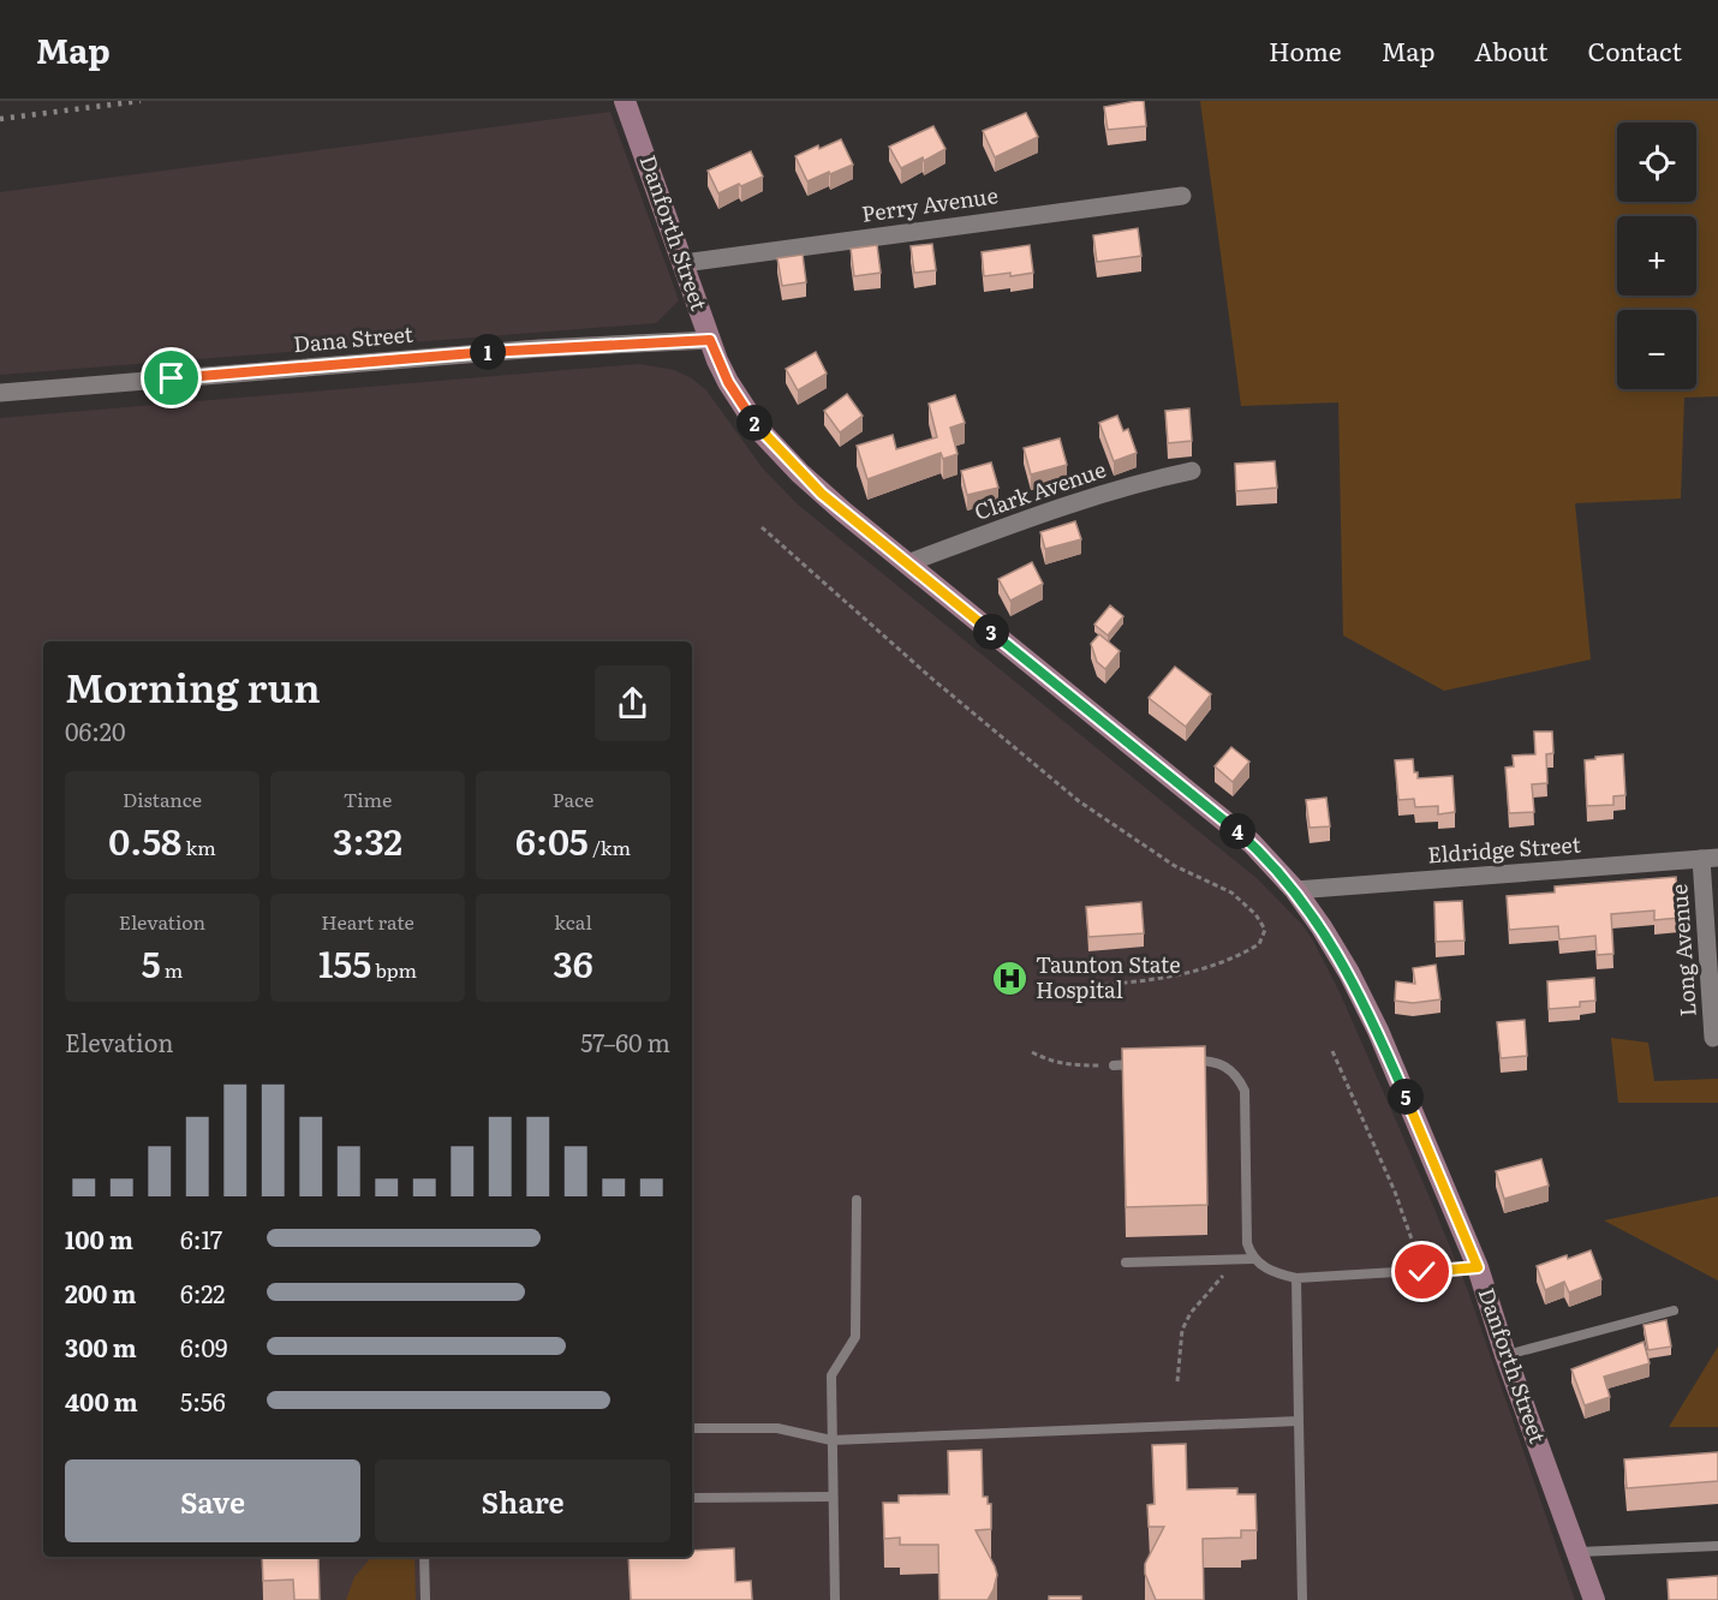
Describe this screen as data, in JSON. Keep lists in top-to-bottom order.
{
  "streets": {
    "street": [
      "Perry Avenue",
      "Danforth Street",
      "Dana Street",
      "Clark Avenue",
      "Eldridge Street",
      "Long Avenue"
    ]
  },
  "crossings": [
    ["Perry Avenue", "Danforth Street"],
    ["Danforth Street", "Dana Street"],
    ["Danforth Street", "Clark Avenue"],
    ["Danforth Street", "Eldridge Street"],
    ["Eldridge Street", "Long Avenue"]
  ],
  "places": {
    "hospital": ["Taunton State Hospital"]
  },
  "page": {
    "header": "Map",
    "nav": [
      "Home",
      "Map",
      "About",
      "Contact"
    ],
    "map_buttons": ["+", "−"],
    "pins": [
      "1",
      "2",
      "3",
      "4",
      "5"
    ],
    "heading": ["Morning run", "06:20"],
    "stats": [
      ["Distance", "0.58 km"],
      ["Time", "3:32"],
      ["Pace", "6:05 /km"],
      ["Elevation", "5 m"],
      ["Heart rate", "155 bpm"],
      ["kcal", "36"]
    ],
    "chart": ["Elevation", "57–60 m"],
    "list": [
      {
        "name": "100 m",
        "note": "6:17"
      },
      {
        "name": "200 m",
        "note": "6:22"
      },
      {
        "name": "300 m",
        "note": "6:09"
      },
      {
        "name": "400 m",
        "note": "5:56"
      }
    ],
    "buttons": ["Save", "Share"]
  }
}
